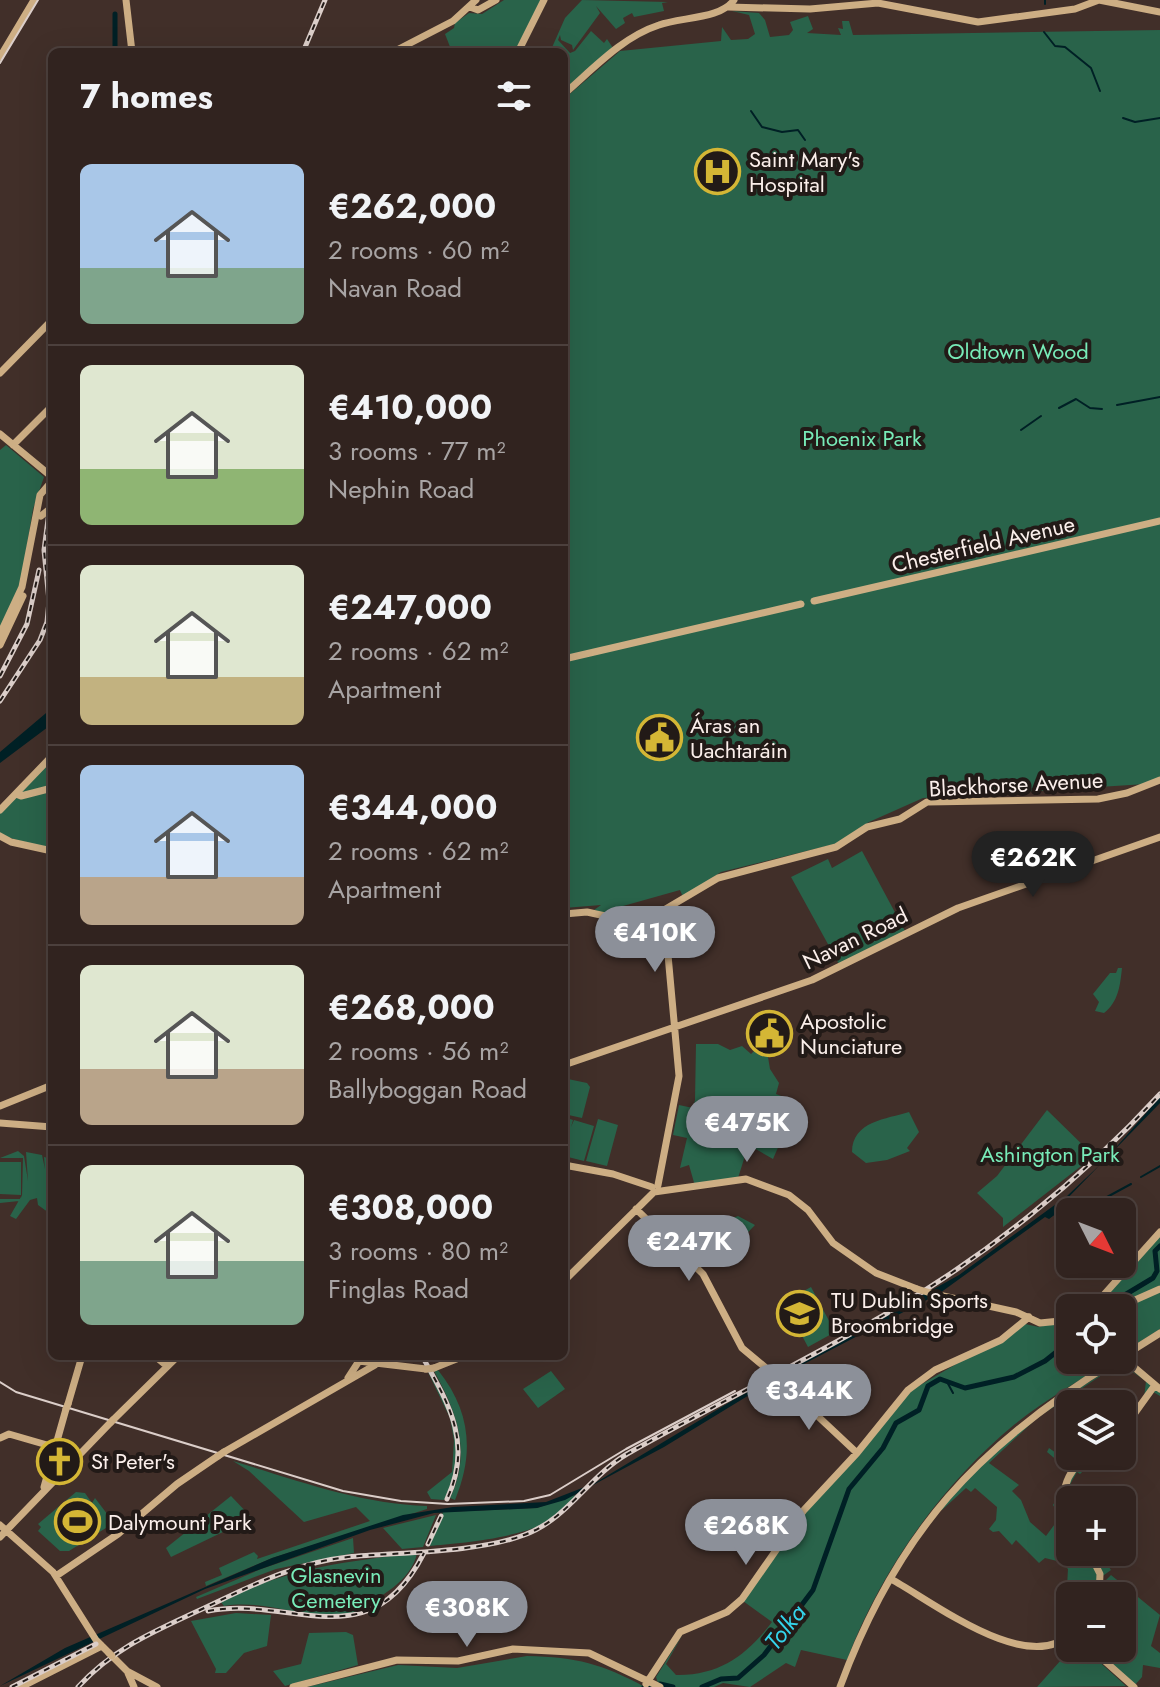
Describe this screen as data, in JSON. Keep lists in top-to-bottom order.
{
  "streets": {
    "main road": ["Chesterfield Avenue", "Blackhorse Avenue", "Navan Road"]
  },
  "water": ["Tolka"],
  "parks": [
    "Oldtown Wood",
    "Phoenix Park",
    "Ashington Park",
    "Glasnevin Cemetery"
  ],
  "places": {
    "hospital": ["Saint Mary's Hospital"],
    "public building": ["Áras an Uachtaráin", "Apostolic Nunciature"],
    "school or university": ["TU Dublin Sports Broombridge"],
    "church": ["St Peter's"],
    "sports": ["Dalymount Park"]
  },
  "north": "bottom right",
  "page": {
    "heading": "7 homes",
    "list": [
      {
        "name": "€262,000",
        "note": "2 rooms · 60 m² · Navan Road"
      },
      {
        "name": "€410,000",
        "note": "3 rooms · 77 m² · Nephin Road"
      },
      {
        "name": "€247,000",
        "note": "2 rooms · 62 m² · Apartment"
      },
      {
        "name": "€344,000",
        "note": "2 rooms · 62 m² · Apartment"
      },
      {
        "name": "€268,000",
        "note": "2 rooms · 56 m² · Ballyboggan Road"
      },
      {
        "name": "€308,000",
        "note": "3 rooms · 80 m² · Finglas Road"
      }
    ],
    "price": [
      "€262K",
      "€410K",
      "€475K",
      "€247K",
      "€344K",
      "€268K",
      "€308K"
    ],
    "map_buttons": ["+", "−"]
  }
}
